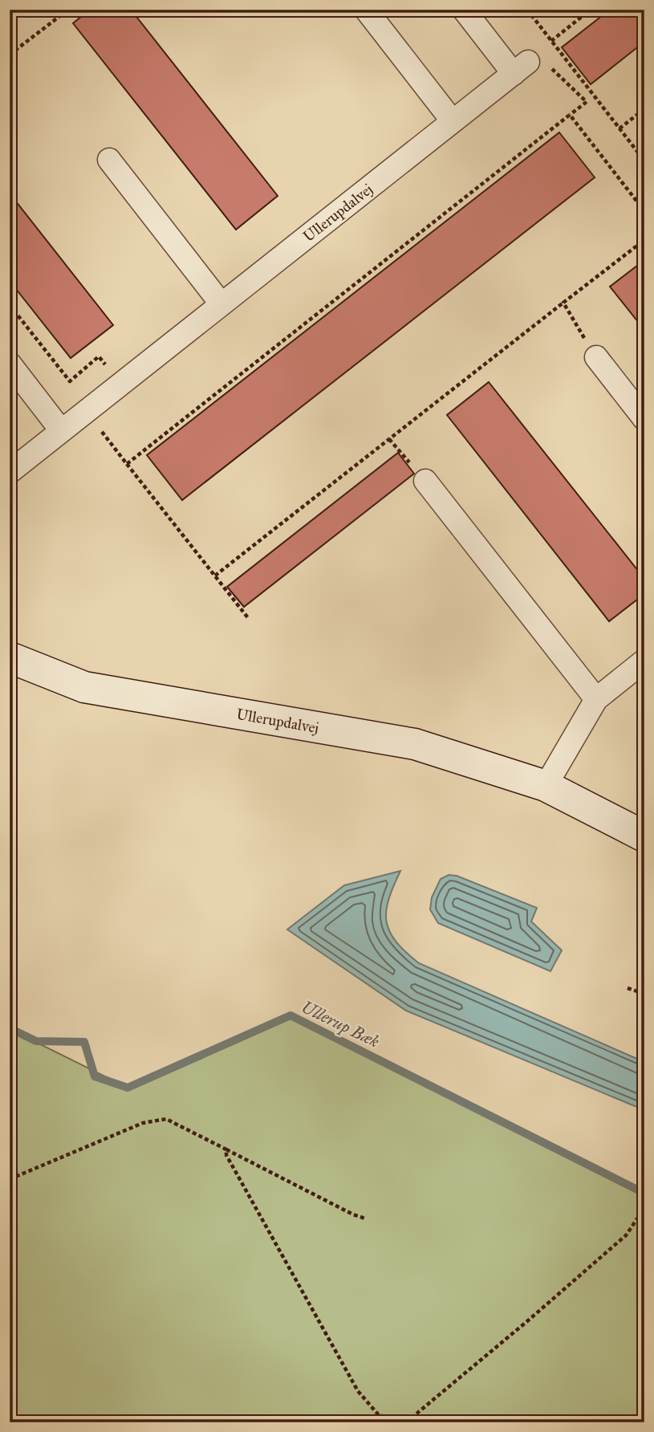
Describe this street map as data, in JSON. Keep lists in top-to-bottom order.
{
  "streets": {
    "street": ["Ullerupdalvej"]
  },
  "water": ["Ullerup Bæk"]
}
